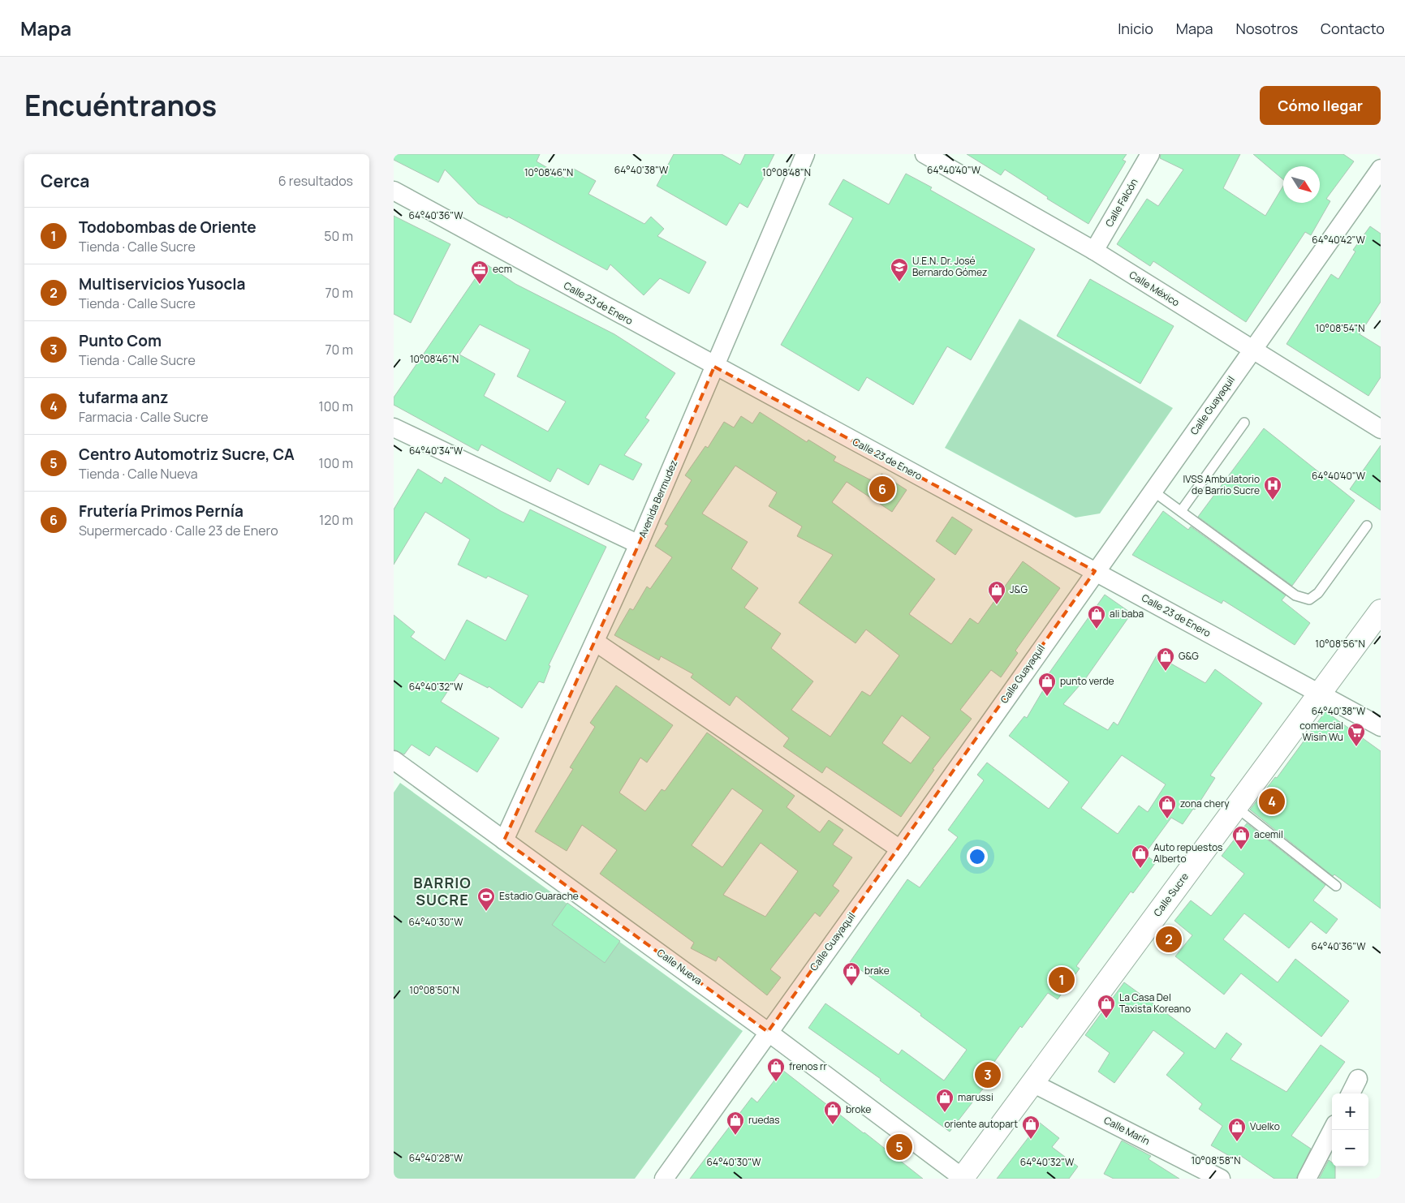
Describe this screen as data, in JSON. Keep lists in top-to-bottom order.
{
  "streets": {
    "street": [
      "Calle Falcón",
      "Calle México",
      "Calle 23 de Enero",
      "Calle Guayaquil",
      "Avenida Bermudez",
      "Calle Sucre",
      "Calle Nueva",
      "Calle Marín"
    ]
  },
  "crossings": [
    ["Calle Falcón", "Calle México"],
    ["Calle México", "Calle Guayaquil"],
    ["Calle 23 de Enero", "Calle Guayaquil"],
    ["Calle 23 de Enero", "Avenida Bermudez"],
    ["Calle 23 de Enero", "Calle Sucre"],
    ["Calle Guayaquil", "Calle Nueva"],
    ["Avenida Bermudez", "Calle Nueva"],
    ["Calle Sucre", "Calle Nueva"],
    ["Calle Sucre", "Calle Marín"]
  ],
  "districts": ["BARRIO SUCRE"],
  "places": {
    "school or university": ["U.E.N. Dr. José Bernardo Gómez"],
    "office": ["ecm"],
    "hospital": ["IVSS Ambulatorio de Barrio Sucre"],
    "shop": [
      "J&G",
      "ali baba",
      "G&G",
      "punto verde",
      "zona chery",
      "acemil",
      "Auto repuestos Alberto",
      "brake",
      "La Casa Del Taxista Koreano",
      "frenos rr",
      "marussi",
      "broke",
      "ruedas",
      "oriente autopart",
      "Vuelko"
    ],
    "supermarket": ["comercial Wisin Wu"],
    "sports": ["Estadio Guarache"]
  },
  "north": "bottom right",
  "page": {
    "header": "Mapa",
    "nav": [
      "Inicio",
      "Mapa",
      "Nosotros",
      "Contacto"
    ],
    "title": "Encuéntranos",
    "buttons": "Cómo llegar",
    "heading": ["Cerca", "6 resultados"],
    "list": [
      {
        "mark": "1",
        "name": "Todobombas de Oriente",
        "note": "Tienda · Calle Sucre",
        "value": "50 m"
      },
      {
        "mark": "2",
        "name": "Multiservicios Yusocla",
        "note": "Tienda · Calle Sucre",
        "value": "70 m"
      },
      {
        "mark": "3",
        "name": "Punto Com",
        "note": "Tienda · Calle Sucre",
        "value": "70 m"
      },
      {
        "mark": "4",
        "name": "tufarma anz",
        "note": "Farmacia · Calle Sucre",
        "value": "100 m"
      },
      {
        "mark": "5",
        "name": "Centro Automotriz Sucre, CA",
        "note": "Tienda · Calle Nueva",
        "value": "100 m"
      },
      {
        "mark": "6",
        "name": "Frutería Primos Pernía",
        "note": "Supermercado · Calle 23 de Enero",
        "value": "120 m"
      }
    ],
    "pins": [
      "6",
      "4",
      "2",
      "1",
      "3",
      "5"
    ],
    "map_buttons": ["+", "−"]
  },
  "coordinates": [
    "64°40'38\"W",
    "64°40'40\"W",
    "10°08'46\"N",
    "10°08'48\"N",
    "64°40'36\"W",
    "64°40'42\"W",
    "10°08'54\"N",
    "64°40'34\"W",
    "10°08'56\"N",
    "64°40'32\"W",
    "64°40'30\"W",
    "10°08'50\"N",
    "64°40'28\"W",
    "10°08'58\"N"
  ]
}
